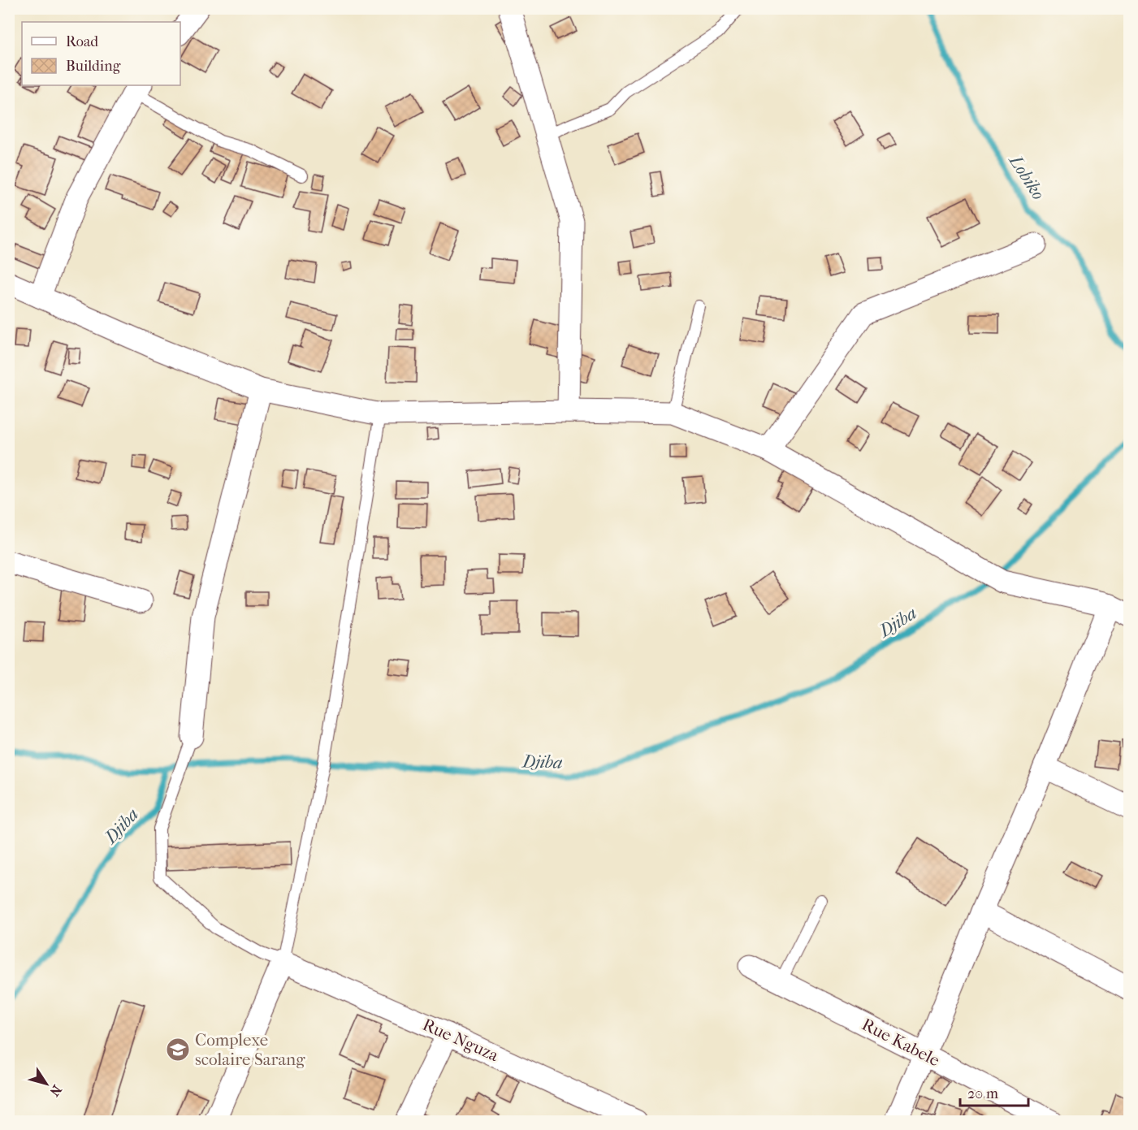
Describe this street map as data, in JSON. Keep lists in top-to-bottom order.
{
  "streets": {
    "street": ["Rue Nguza", "Rue Kabele"]
  },
  "water": ["Lobiko", "Djiba"],
  "places": {
    "school or university": ["Complexe scolaire Sarang"]
  },
  "legend": ["Road", "Building"],
  "scale_bar": "20 m",
  "north": "bottom right"
}
